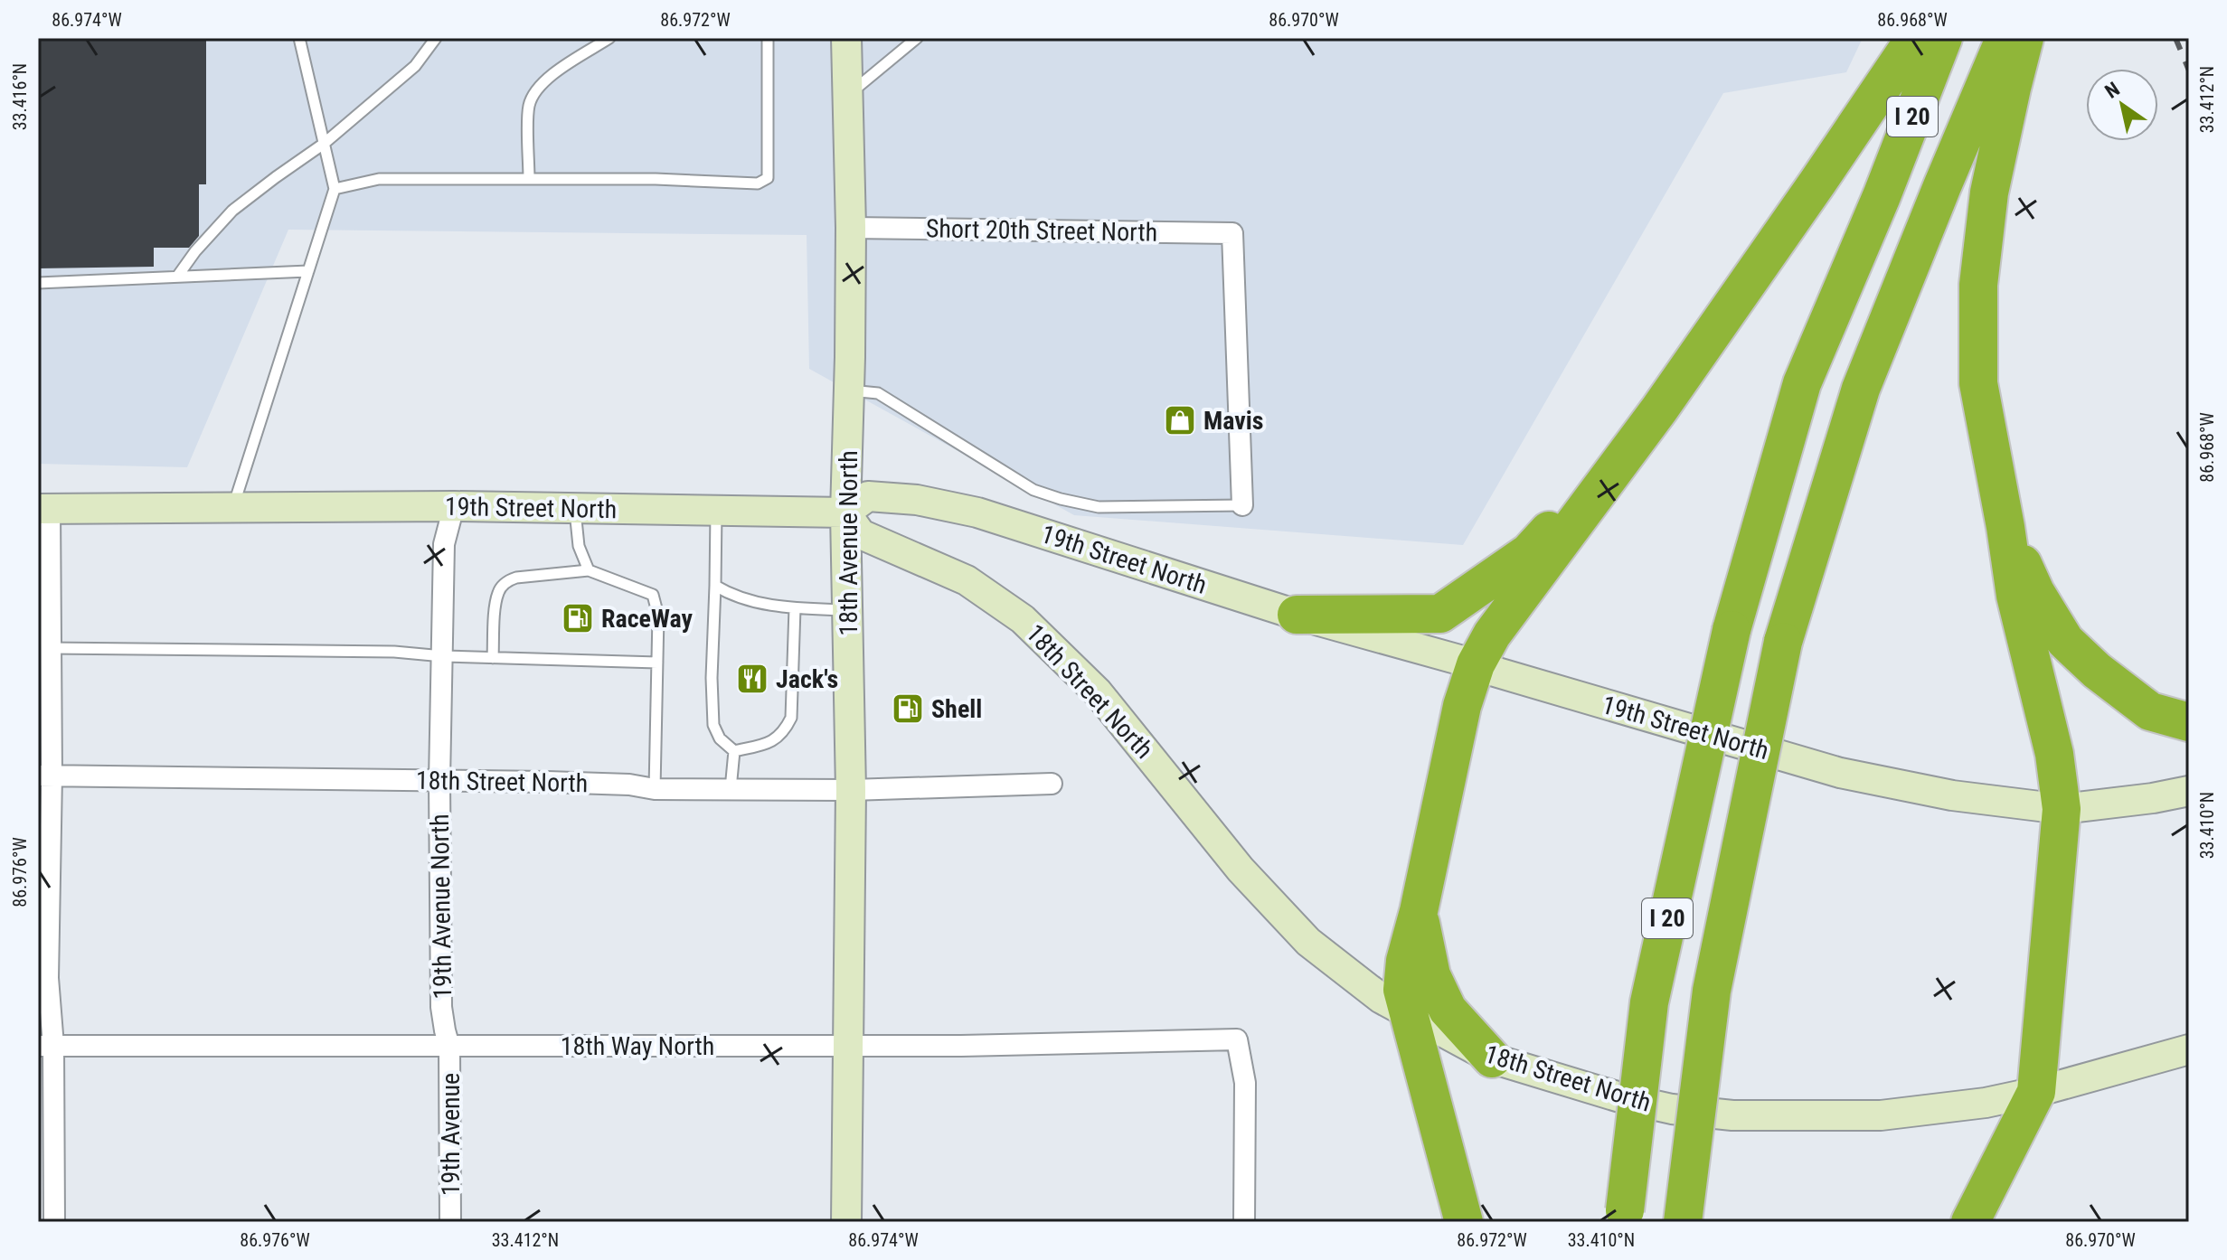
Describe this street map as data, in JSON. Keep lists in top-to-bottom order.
{
  "streets": {
    "highway": ["I 20"],
    "main road": ["19th Street North", "18th Avenue North", "18th Street North"],
    "street": [
      "Short 20th Street North",
      "19th Avenue North",
      "18th Way North",
      "19th Avenue"
    ]
  },
  "crossings": [
    ["Short 20th Street North", "18th Avenue North"],
    ["19th Street North", "18th Avenue North"],
    ["19th Street North", "18th Street North"],
    ["19th Street North", "19th Avenue North"],
    ["18th Avenue North", "18th Street North"],
    ["18th Avenue North", "18th Way North"],
    ["18th Street North", "19th Avenue North"],
    ["19th Avenue North", "18th Way North"],
    ["19th Avenue North", "19th Avenue"],
    ["18th Way North", "19th Avenue"]
  ],
  "places": {
    "shop": ["Mavis"],
    "fuel station": ["RaceWay", "Shell"],
    "restaurant": ["Jack's"]
  },
  "north": "top left",
  "coordinates": [
    "86.974°W",
    "86.972°W",
    "86.970°W",
    "86.968°W",
    "33.416°N",
    "33.412°N",
    "33.410°N",
    "86.976°W"
  ]
}
